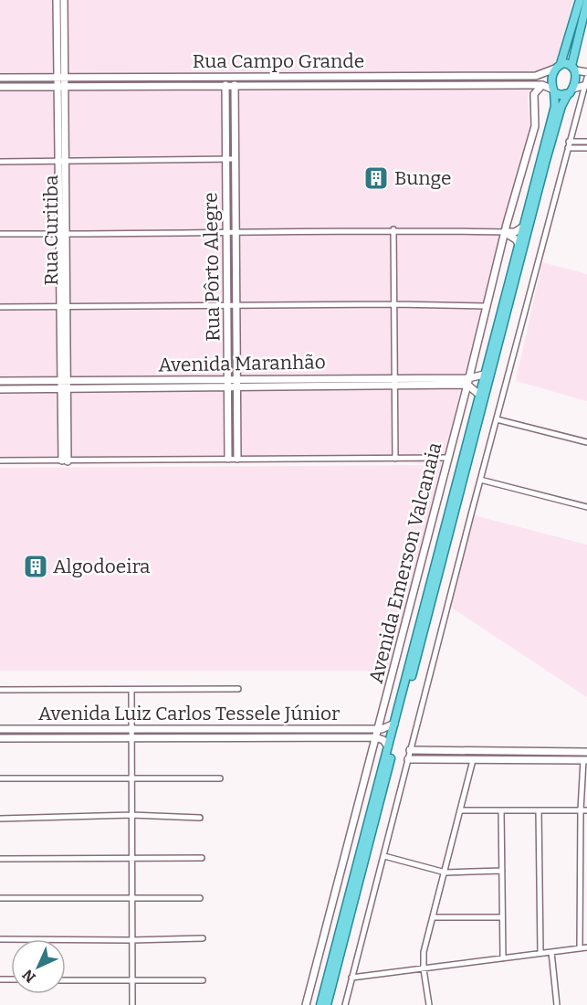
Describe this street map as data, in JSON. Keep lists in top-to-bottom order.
{
  "streets": {
    "street": [
      "Rua Campo Grande",
      "Rua Curitiba",
      "Rua Pôrto Alegre",
      "Avenida Maranhão",
      "Avenida Emerson Valcanaia",
      "Avenida Luiz Carlos Tessele Júnior"
    ]
  },
  "crossings": [
    ["Rua Campo Grande", "Rua Curitiba"],
    ["Rua Campo Grande", "Rua Pôrto Alegre"],
    ["Rua Campo Grande", "Avenida Emerson Valcanaia"],
    ["Rua Curitiba", "Avenida Maranhão"],
    ["Rua Pôrto Alegre", "Avenida Maranhão"],
    ["Avenida Maranhão", "Avenida Emerson Valcanaia"],
    ["Avenida Emerson Valcanaia", "Avenida Luiz Carlos Tessele Júnior"]
  ],
  "places": {
    "building": ["Bunge", "Algodoeira"]
  },
  "north": "bottom left"
}
